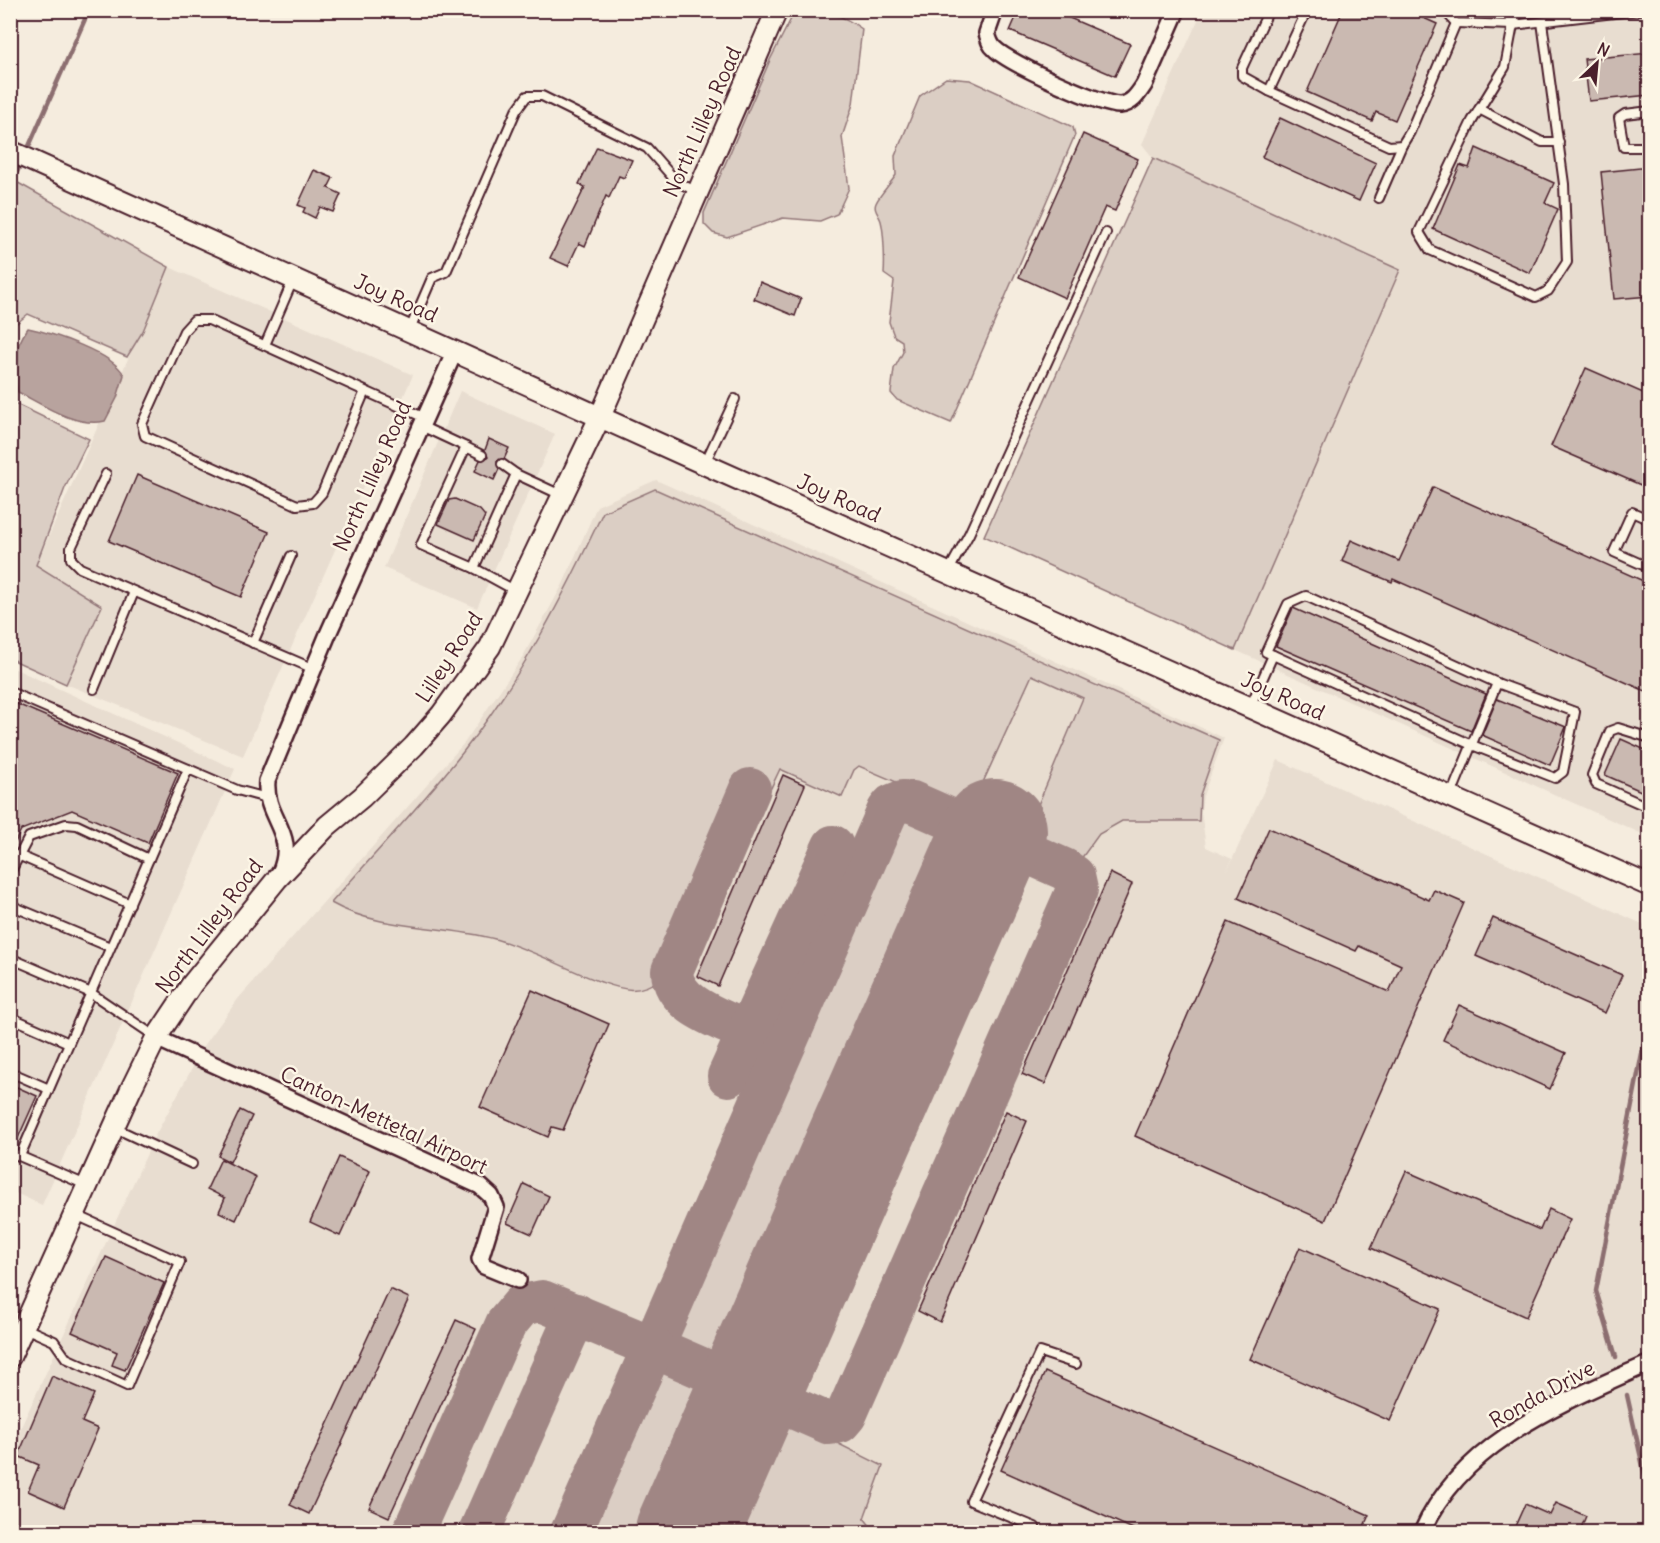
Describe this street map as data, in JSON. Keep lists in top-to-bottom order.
{
  "streets": {
    "street": [
      "North Lilley Road",
      "Joy Road",
      "Lilley Road",
      "Canton-Mettetal Airport",
      "Ronda Drive"
    ]
  },
  "crossings": [
    ["North Lilley Road", "Joy Road"],
    ["North Lilley Road", "Lilley Road"],
    ["North Lilley Road", "Canton-Mettetal Airport"],
    ["Joy Road", "Lilley Road"]
  ],
  "north": "top right"
}
